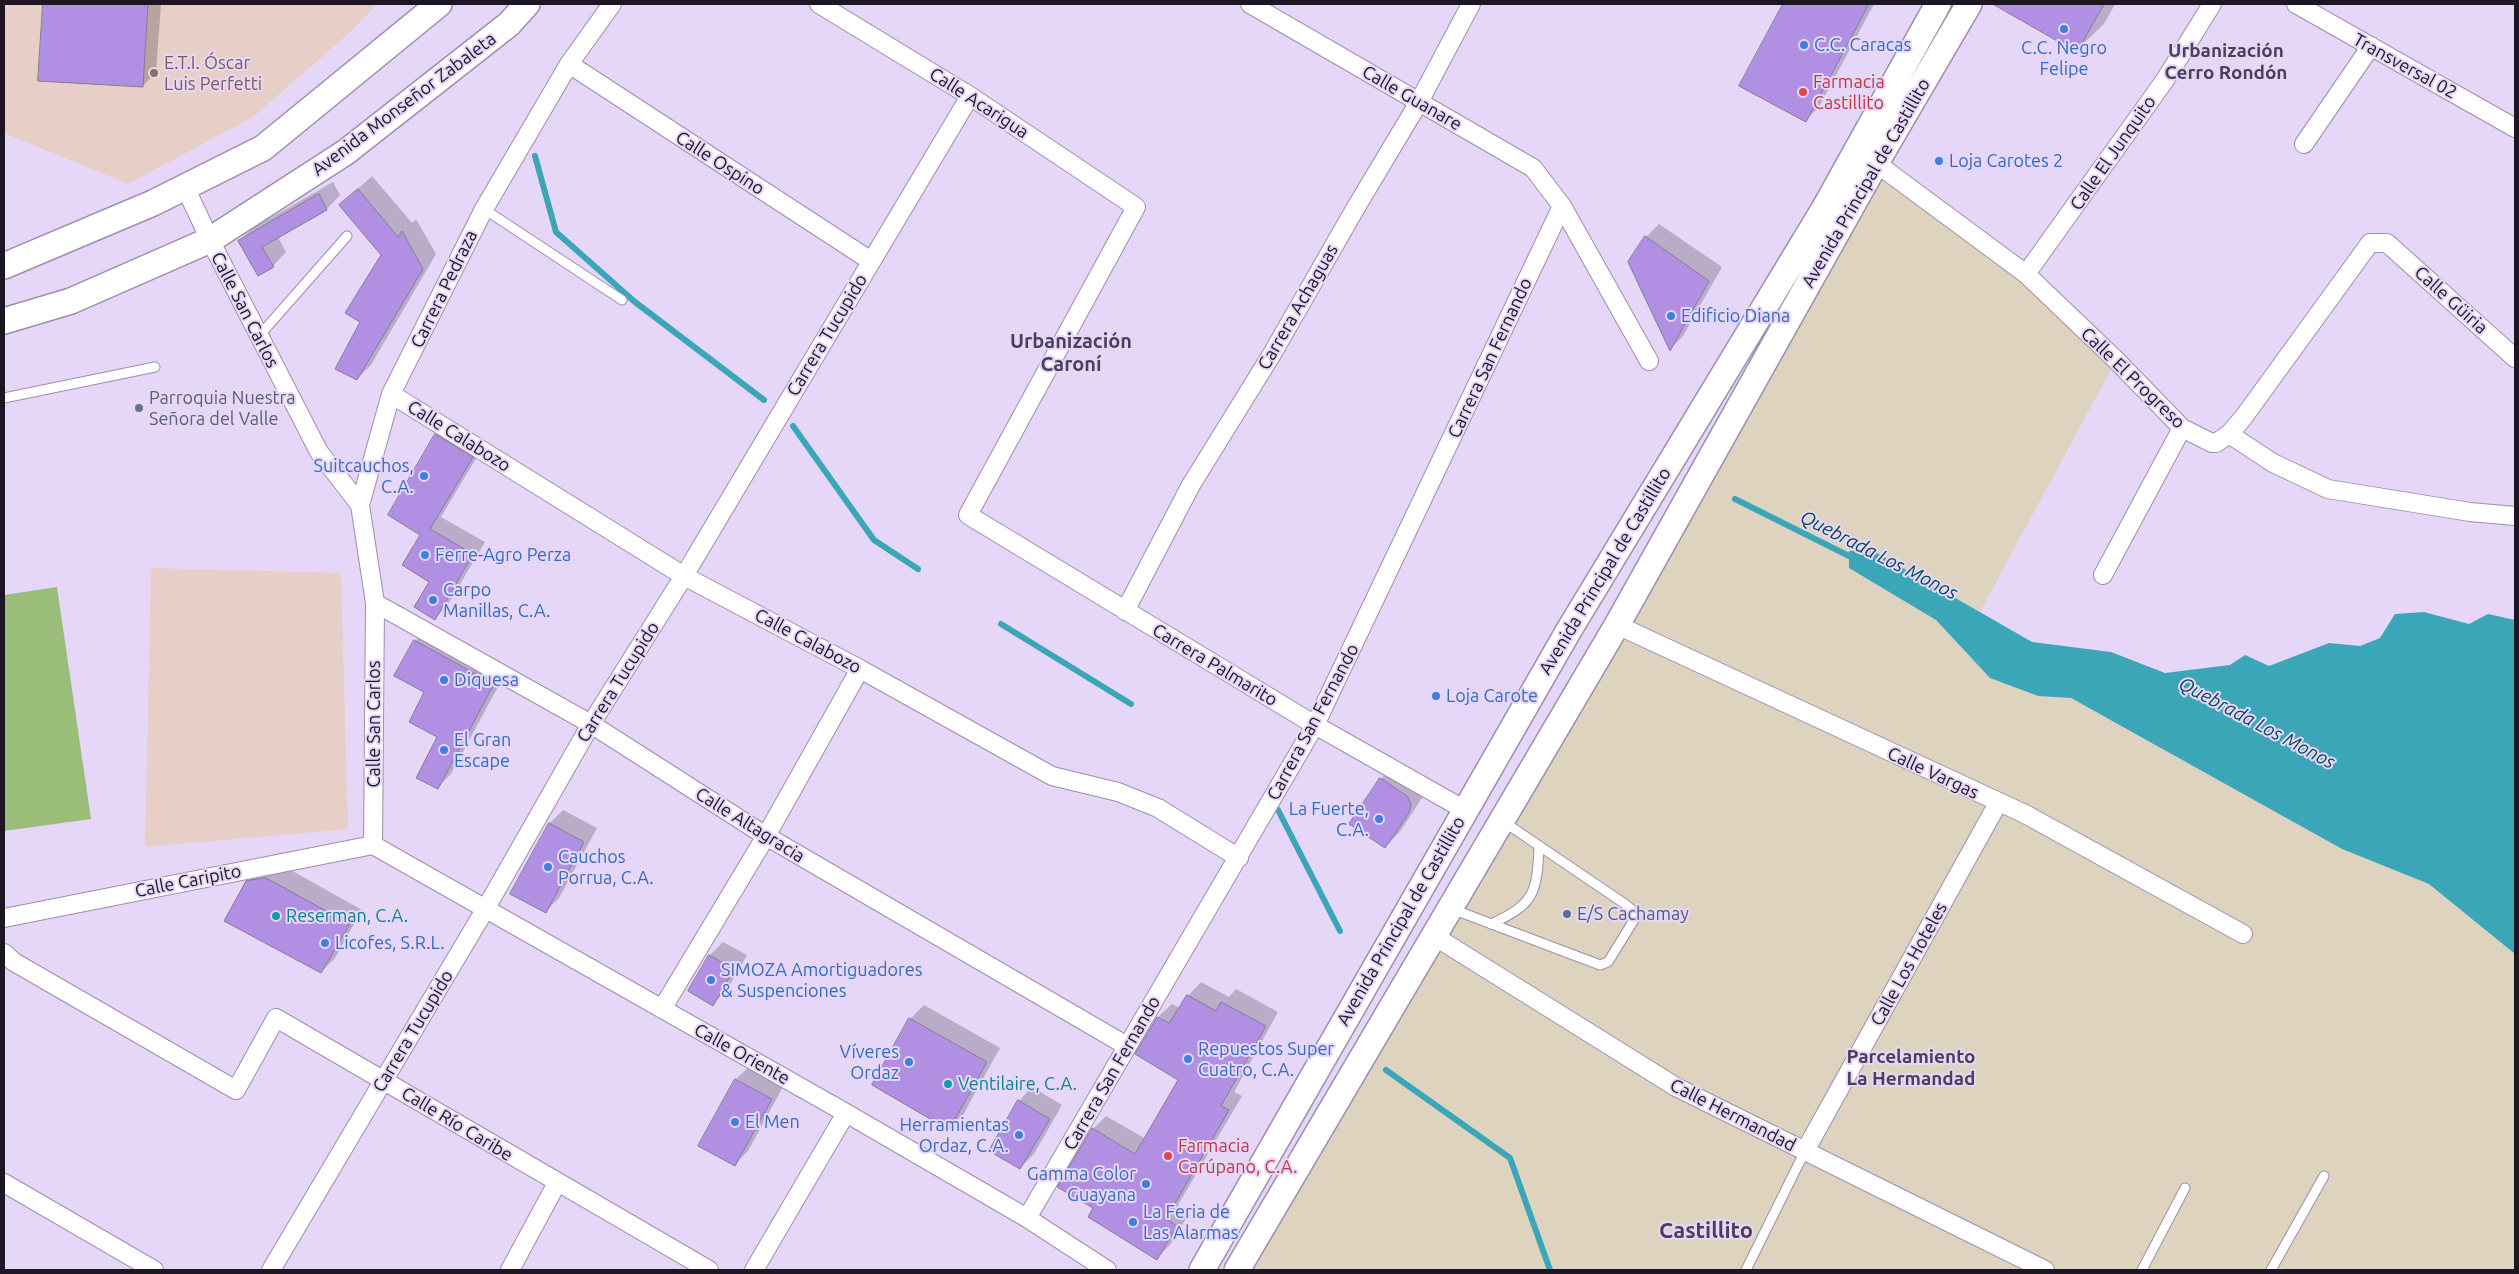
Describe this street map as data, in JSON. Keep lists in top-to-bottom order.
{
  "streets": {
    "main road": ["Avenida Monseñor Zabaleta", "Avenida Principal de Castillito"],
    "street": [
      "Transversal 02",
      "Calle Guanare",
      "Calle Acarigua",
      "Calle El Junquito",
      "Calle Ospino",
      "Carrera Pedraza",
      "Calle Güiria",
      "Carrera Achaguas",
      "Calle San Carlos",
      "Carrera Tucupido",
      "Carrera San Fernando",
      "Calle El Progreso",
      "Calle Calabozo",
      "Carrera Palmarito",
      "Calle Vargas",
      "Calle Altagracia",
      "Calle Caripito",
      "Calle Los Hoteles",
      "Calle Oriente",
      "Calle Hermandad",
      "Calle Río Caribe"
    ]
  },
  "crossings": [
    ["Calle Guanare", "Carrera Achaguas"],
    ["Calle Guanare", "Carrera San Fernando"],
    ["Calle Acarigua", "Carrera Tucupido"],
    ["Calle Acarigua", "Carrera Palmarito"],
    ["Avenida Monseñor Zabaleta", "Calle San Carlos"],
    ["Calle El Junquito", "Calle El Progreso"],
    ["Calle Ospino", "Carrera Pedraza"],
    ["Calle Ospino", "Carrera Tucupido"],
    ["Avenida Principal de Castillito", "Calle El Progreso"],
    ["Avenida Principal de Castillito", "Carrera Palmarito"],
    ["Avenida Principal de Castillito", "Calle Vargas"],
    ["Avenida Principal de Castillito", "Calle Hermandad"],
    ["Carrera Pedraza", "Calle San Carlos"],
    ["Carrera Pedraza", "Calle Calabozo"],
    ["Carrera Pedraza", "Calle Altagracia"],
    ["Calle Güiria", "Calle El Progreso"],
    ["Carrera Achaguas", "Carrera Palmarito"],
    ["Calle San Carlos", "Calle Altagracia"],
    ["Calle San Carlos", "Calle Caripito"],
    ["Calle San Carlos", "Calle Oriente"],
    ["Carrera Tucupido", "Calle Calabozo"],
    ["Carrera Tucupido", "Calle Altagracia"],
    ["Carrera Tucupido", "Calle Oriente"],
    ["Carrera Tucupido", "Calle Río Caribe"],
    ["Carrera San Fernando", "Calle Calabozo"],
    ["Carrera San Fernando", "Carrera Palmarito"],
    ["Carrera San Fernando", "Calle Altagracia"],
    ["Carrera San Fernando", "Calle Oriente"],
    ["Calle Vargas", "Calle Los Hoteles"],
    ["Calle Caripito", "Calle Oriente"],
    ["Calle Los Hoteles", "Calle Hermandad"]
  ],
  "districts": [
    "Urbanización Cerro Rondón",
    "Urbanización Caroní",
    "Parcelamiento La Hermandad",
    "Castillito"
  ],
  "water": ["Quebrada Los Monos"],
  "places": [
    "C.C. Negro Felipe",
    "C.C. Caracas",
    "E.T.I. Óscar Luis Perfetti",
    "Farmacia Castillito",
    "Loja Carotes 2",
    "Edificio Diana",
    "Parroquia Nuestra Señora del Valle",
    "Suitcauchos, C.A.",
    "Ferre-Agro Perza",
    "Carpo Manillas, C.A.",
    "Diquesa",
    "Loja Carote",
    "El Gran Escape",
    "La Fuerte, C.A.",
    "Cauchos Porrua, C.A.",
    "E/S Cachamay",
    "Reserman, C.A.",
    "Licofes, S.R.L.",
    "SIMOZA Amortiguadores & Suspenciones",
    "Repuestos Super Cuatro, C.A.",
    "Víveres Ordaz",
    "Ventilaire, C.A.",
    "El Men",
    "Herramientas Ordaz, C.A.",
    "Farmacia Carúpano, C.A.",
    "Gamma Color Guayana",
    "La Feria de Las Alarmas"
  ]
}
